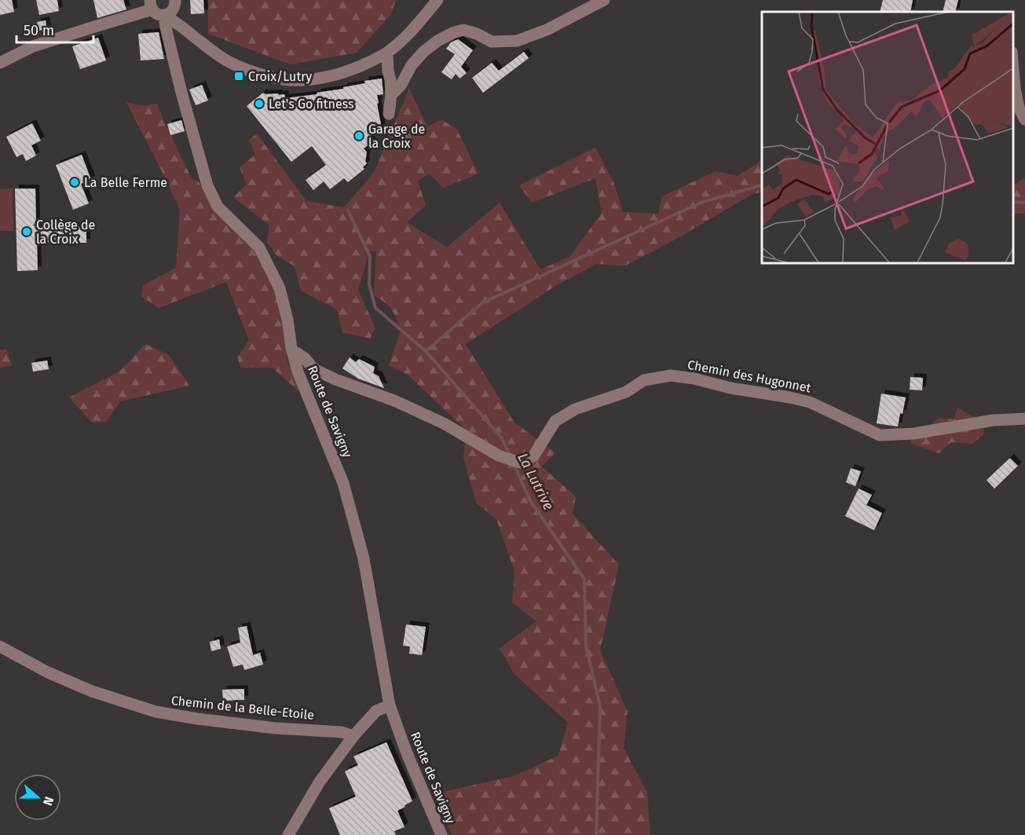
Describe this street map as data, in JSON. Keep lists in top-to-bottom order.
{
  "streets": {
    "street": ["Chemin des Hugonnet", "Route de Savigny", "Chemin de la Belle-Etoile"]
  },
  "crossings": [
    ["Chemin des Hugonnet", "Route de Savigny"]
  ],
  "water": ["La Lutrive"],
  "places": {
    "transit": ["Croix/Lutry"],
    "other": [
      "Let's Go fitness",
      "Garage de la Croix",
      "La Belle Ferme",
      "Collège de la Croix"
    ]
  },
  "scale_bar": "50 m",
  "north": "right"
}
